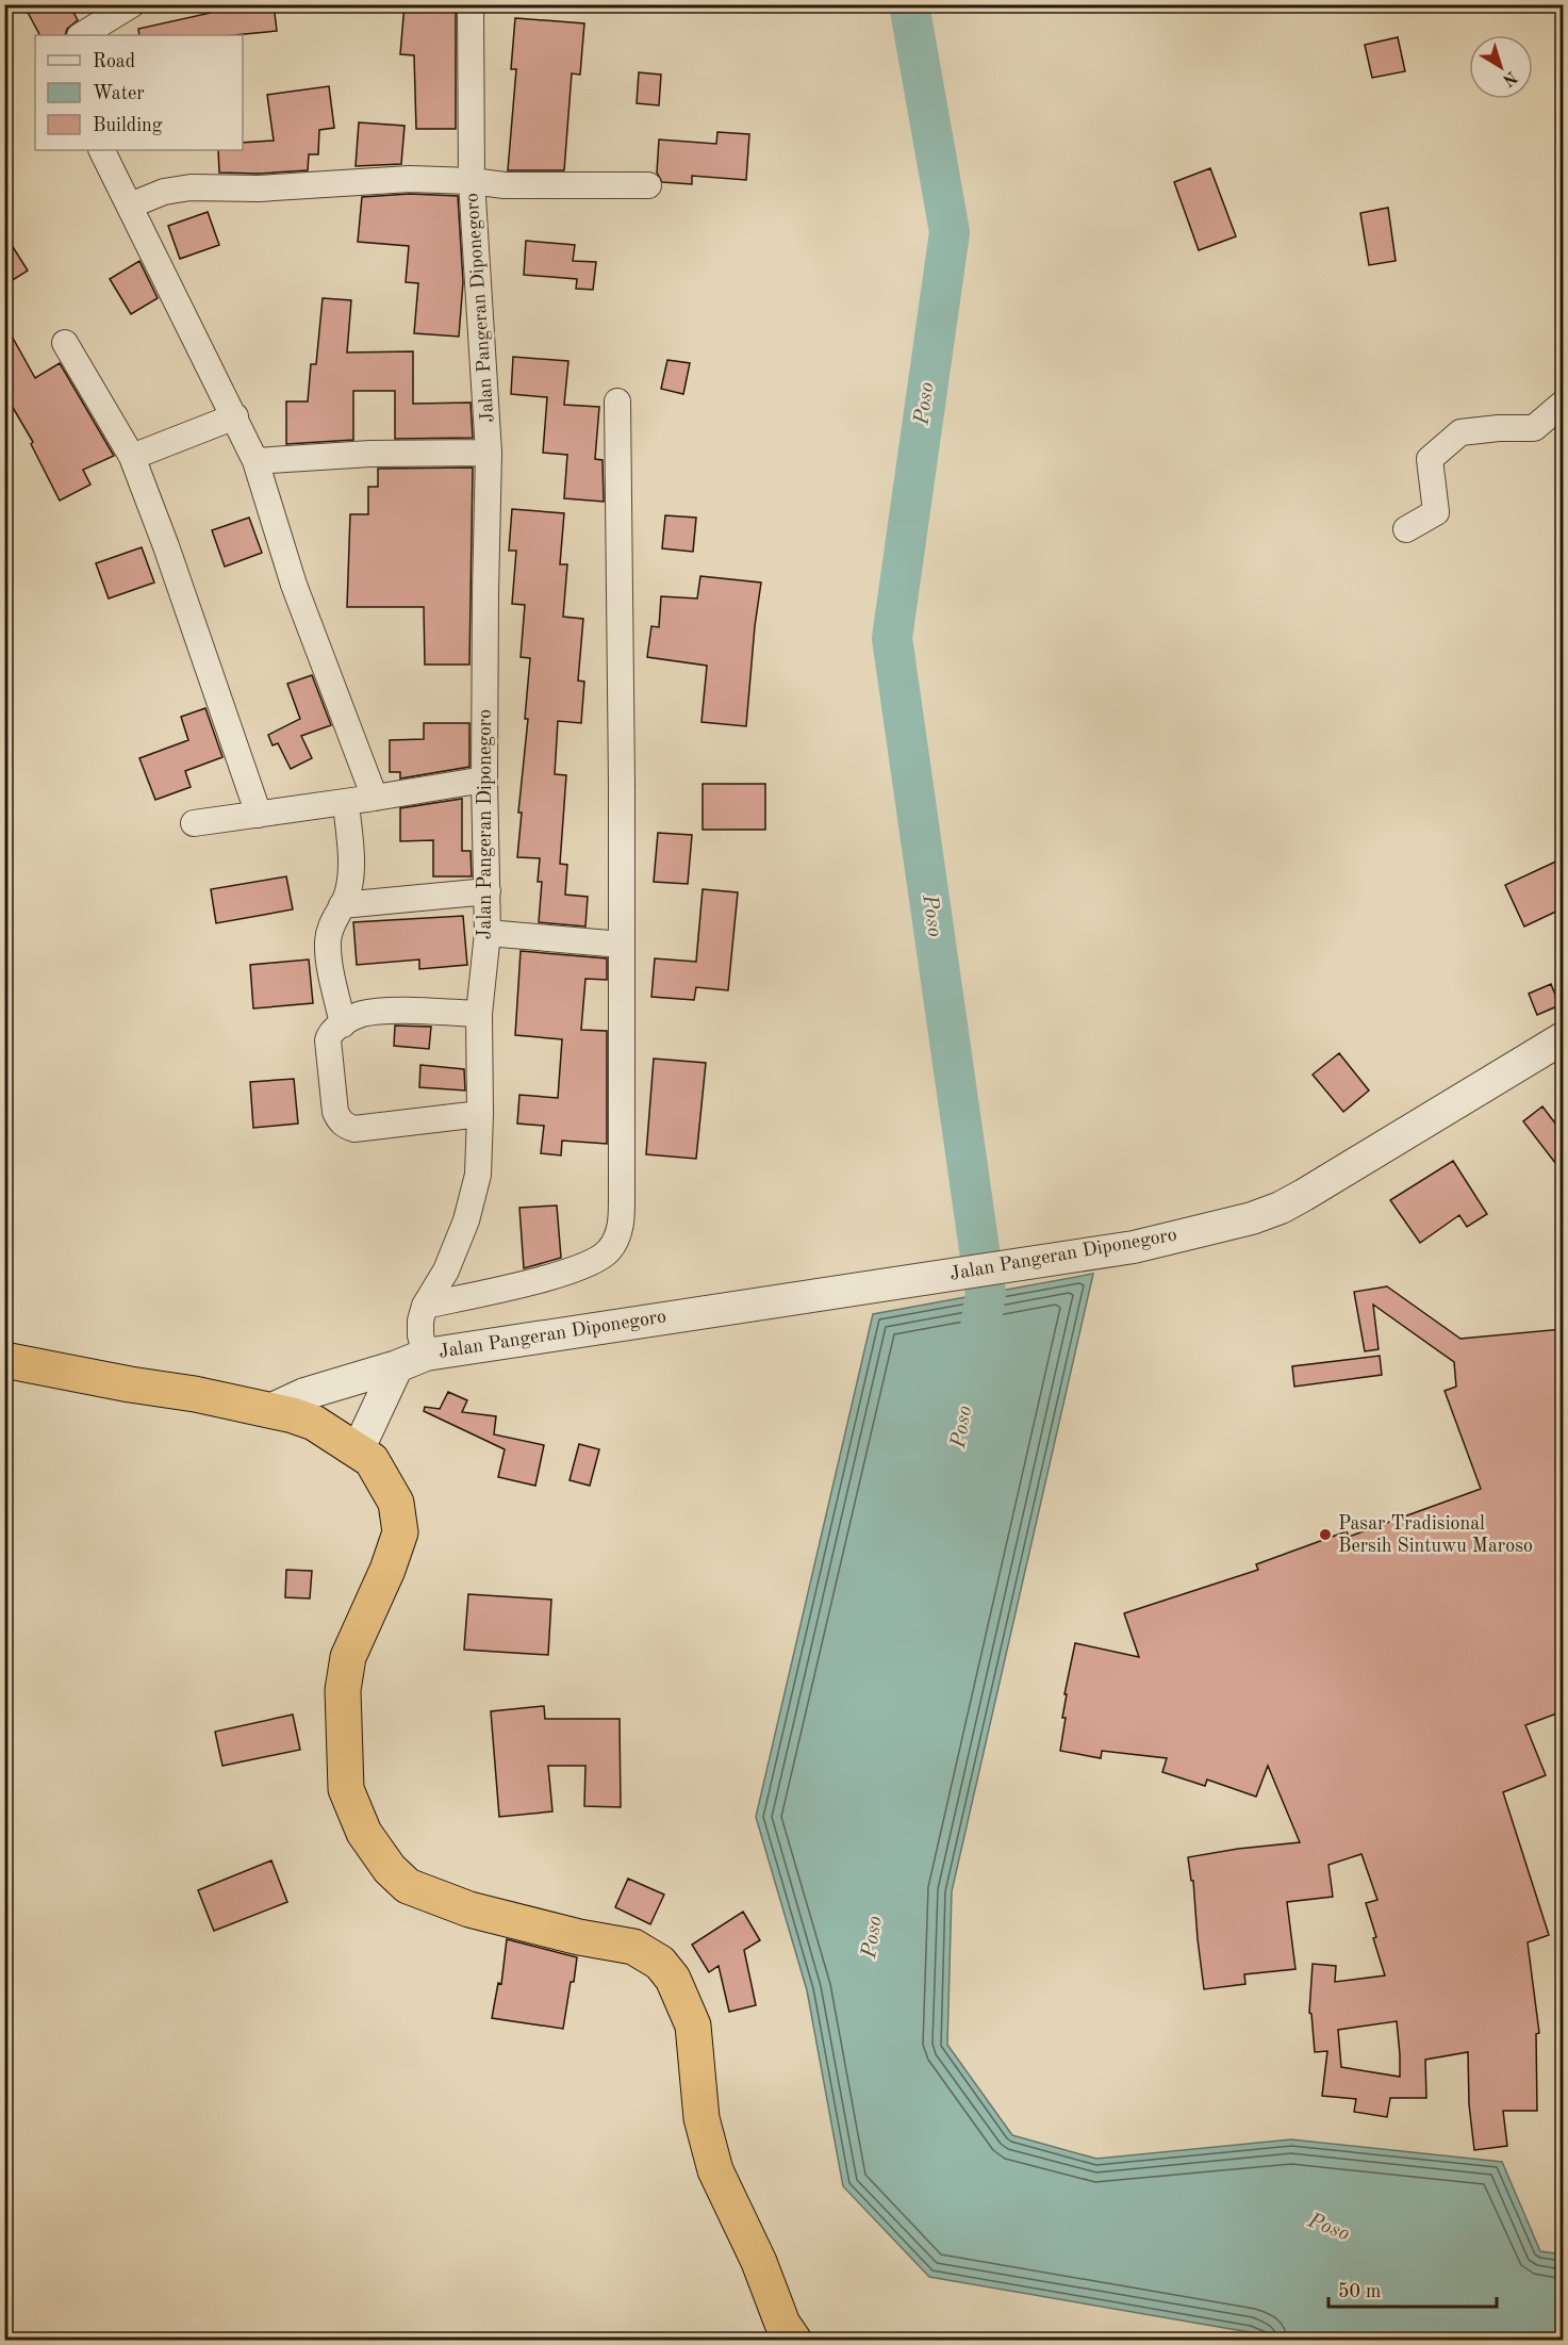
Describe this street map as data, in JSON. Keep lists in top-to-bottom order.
{
  "streets": {
    "street": ["Jalan Pangeran Diponegoro"]
  },
  "water": ["Poso"],
  "places": ["Pasar Tradisional Bersih Sintuwu Maroso"],
  "legend": ["Road", "Water", "Building"],
  "scale_bar": "50 m",
  "north": "bottom right"
}
